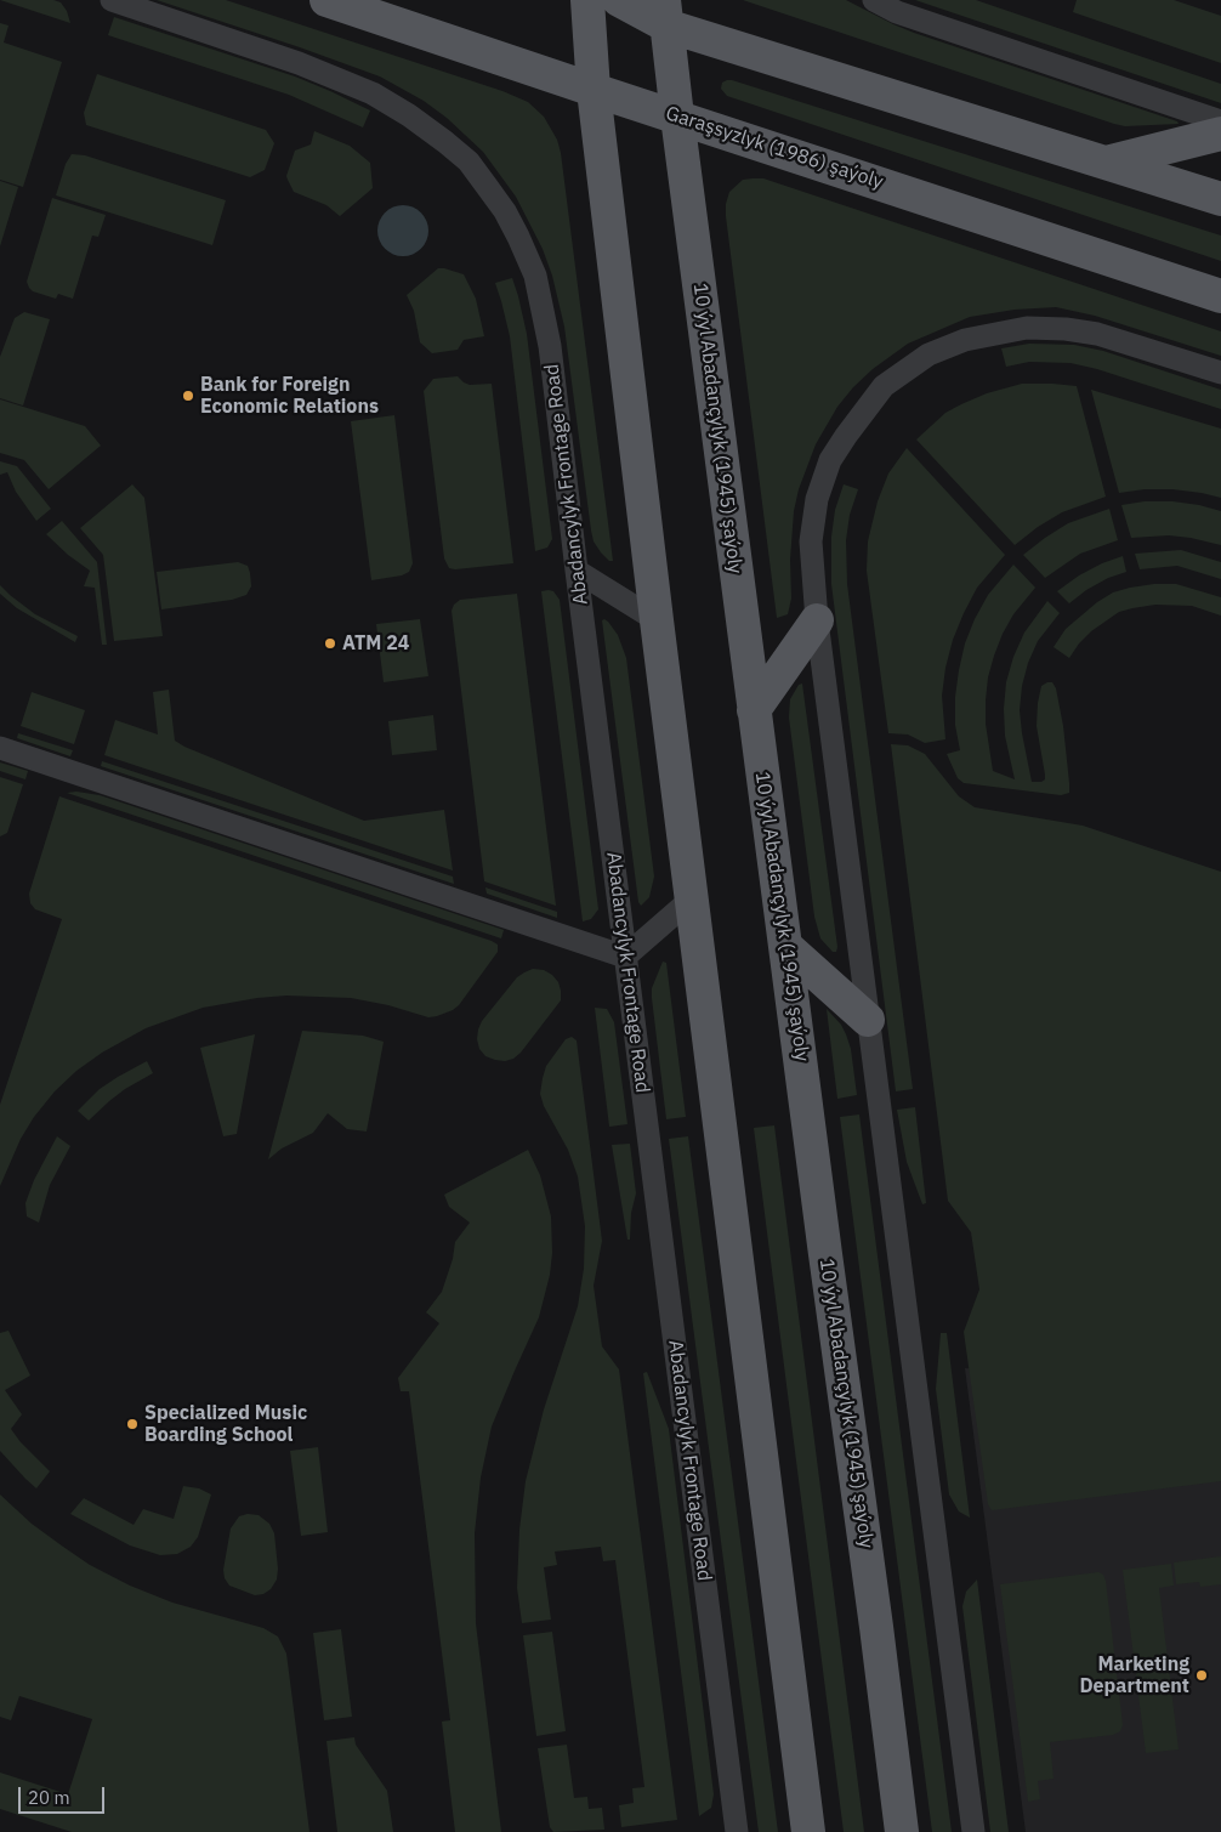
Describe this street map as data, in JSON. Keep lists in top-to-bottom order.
{
  "streets": {
    "main road": ["Garaşsyzlyk (1986) şaýoly", "10 ýyl Abadançylyk (1945) şaýoly"],
    "street": ["Abadancylyk Frontage Road"]
  },
  "crossings": [
    ["Garaşsyzlyk (1986) şaýoly", "10 ýyl Abadançylyk (1945) şaýoly"]
  ],
  "places": [
    "Bank for Foreign Economic Relations",
    "ATM 24",
    "Specialized Music Boarding School",
    "Marketing Department"
  ],
  "scale_bar": "20 m"
}
